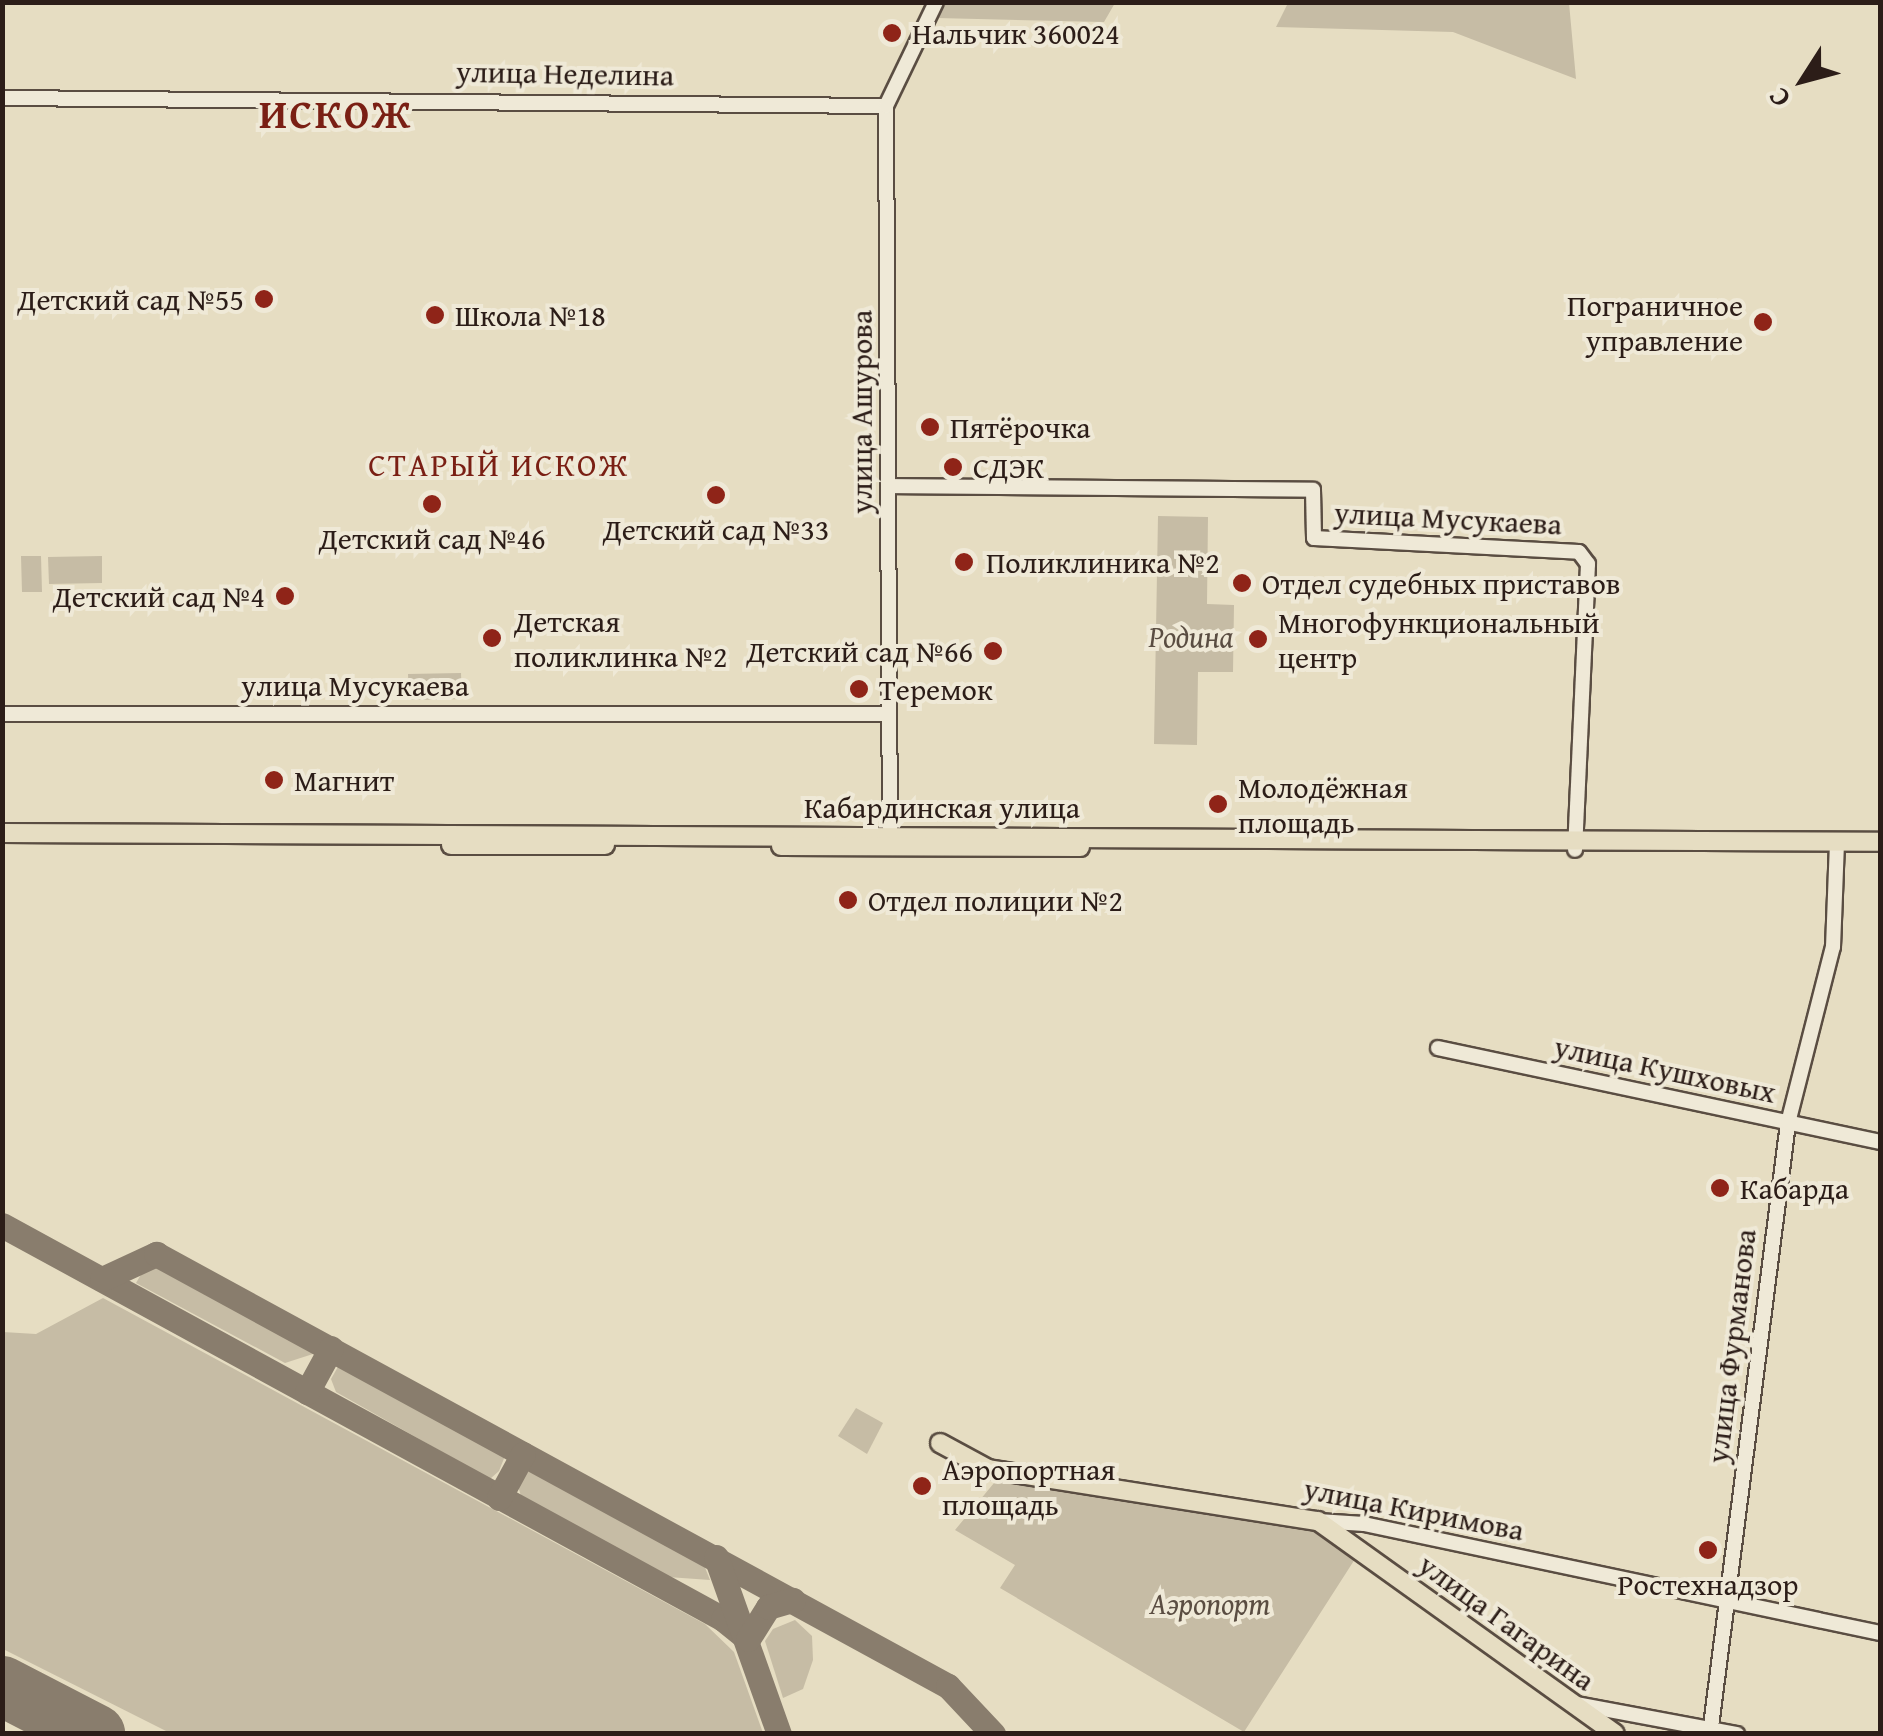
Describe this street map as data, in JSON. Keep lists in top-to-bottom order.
{
  "streets": {
    "main road": ["Кабардинская улица", "улица Киримова", "улица Гагарина"],
    "street": [
      "улица Неделина",
      "улица Ашурова",
      "улица Мусукаева",
      "улица Кушховых",
      "улица Фурманова"
    ]
  },
  "crossings": [
    ["улица Неделина", "улица Ашурова"],
    ["улица Ашурова", "улица Мусукаева"],
    ["улица Ашурова", "Кабардинская улица"],
    ["улица Мусукаева", "Кабардинская улица"],
    ["Кабардинская улица", "улица Фурманова"],
    ["улица Кушховых", "улица Фурманова"],
    ["улица Фурманова", "улица Киримова"],
    ["улица Киримова", "улица Гагарина"]
  ],
  "districts": ["ИСКОЖ", "СТАРЫЙ ИСКОЖ"],
  "parks": ["Родина", "Аэропорт"],
  "places": [
    "Нальчик 360024",
    "Детский сад №55",
    "Школа №18",
    "Пограничное управление",
    "Пятёрочка",
    "СДЭК",
    "Детский сад №33",
    "Детский сад №46",
    "Поликлиника №2",
    "Отдел судебных приставов",
    "Детский сад №4",
    "Детская поликлинка №2",
    "Многофункциональный центр",
    "Детский сад №66",
    "Теремок",
    "Магнит",
    "Молодёжная площадь",
    "Отдел полиции №2",
    "Кабарда",
    "Аэропортная площадь",
    "Ростехнадзор"
  ],
  "north": "bottom left"
}
